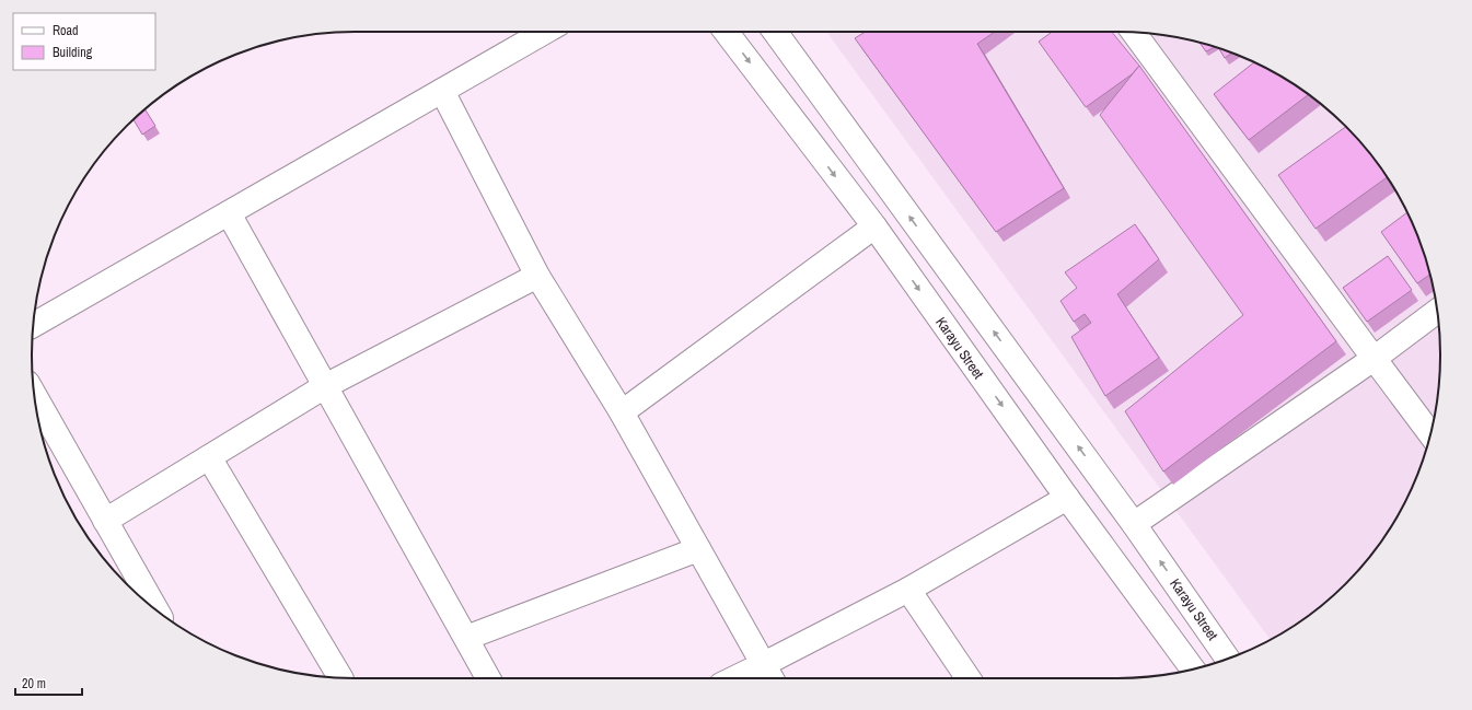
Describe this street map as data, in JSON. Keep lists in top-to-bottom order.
{
  "streets": {
    "street": ["Karayu Street"]
  },
  "legend": ["Road", "Building"],
  "scale_bar": "20 m"
}
